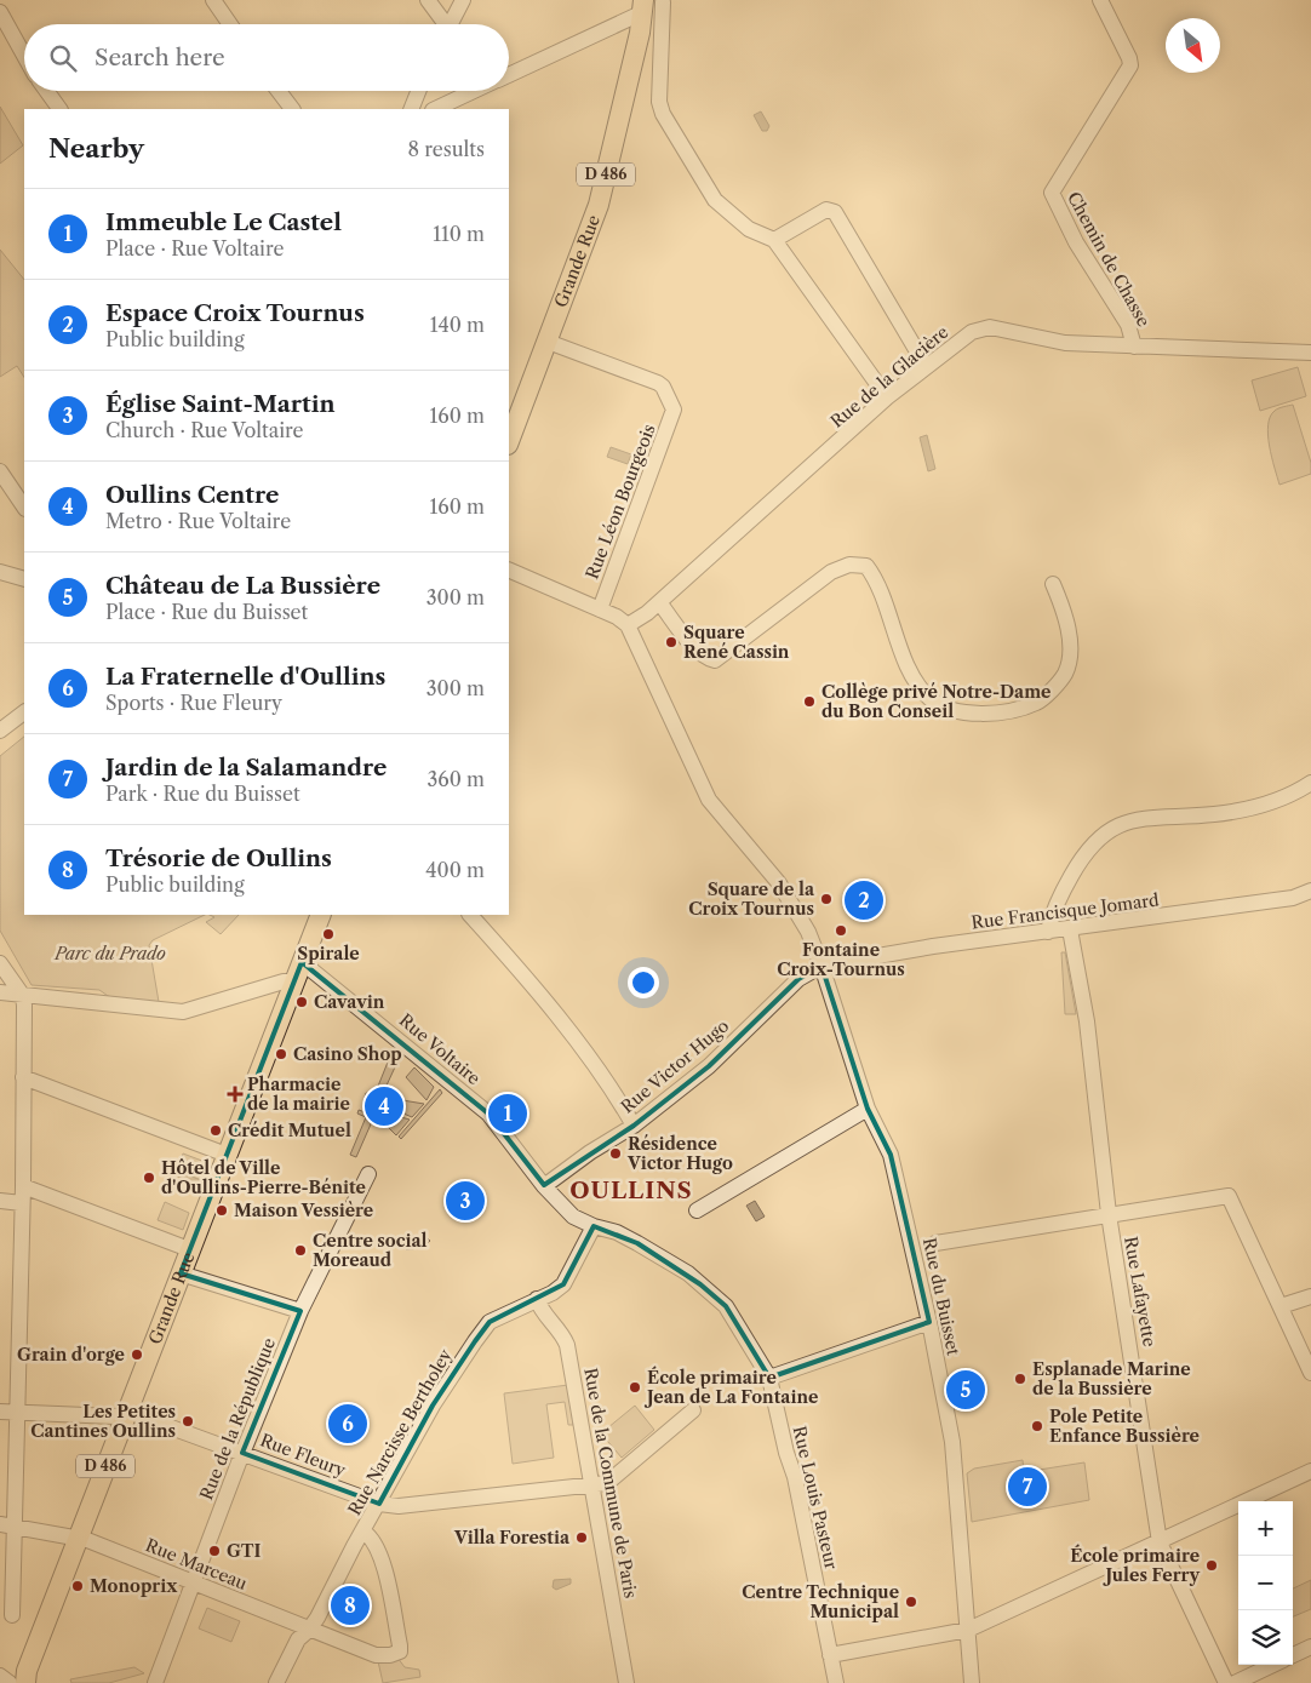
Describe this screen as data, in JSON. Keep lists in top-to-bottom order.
{
  "streets": {
    "main road": ["D 486", "Grande Rue"],
    "street": [
      "Chemin de Chasse",
      "Rue de la Glacière",
      "Rue Léon Bourgeois",
      "Rue Francisque Jomard",
      "Rue Voltaire",
      "Rue Victor Hugo",
      "Rue Lafayette",
      "Rue du Buisset",
      "Rue de la République",
      "Rue Narcisse Bertholey",
      "Rue Fleury",
      "Rue de la Commune de Paris",
      "Rue Louis Pasteur",
      "Rue Marceau"
    ]
  },
  "crossings": [
    ["Chemin de Chasse", "Rue de la Glacière"],
    ["Grande Rue", "Rue Léon Bourgeois"],
    ["Grande Rue", "Rue Voltaire"],
    ["Grande Rue", "Rue Fleury"],
    ["Grande Rue", "Rue Marceau"],
    ["Rue de la Glacière", "Rue du Buisset"],
    ["Rue Francisque Jomard", "Rue Victor Hugo"],
    ["Rue Francisque Jomard", "Rue Lafayette"],
    ["Rue Francisque Jomard", "Rue du Buisset"],
    ["Rue Voltaire", "Rue Victor Hugo"],
    ["Rue Voltaire", "Rue Narcisse Bertholey"],
    ["Rue Voltaire", "Rue Louis Pasteur"],
    ["Rue Victor Hugo", "Rue du Buisset"],
    ["Rue de la République", "Rue Fleury"],
    ["Rue de la République", "Rue Marceau"],
    ["Rue Narcisse Bertholey", "Rue Fleury"],
    ["Rue Narcisse Bertholey", "Rue de la Commune de Paris"],
    ["Rue Narcisse Bertholey", "Rue Louis Pasteur"],
    ["Rue Narcisse Bertholey", "Rue Marceau"],
    ["Rue Fleury", "Rue de la Commune de Paris"]
  ],
  "districts": ["OULLINS"],
  "parks": ["Parc du Prado"],
  "places": {
    "other": [
      "Square René Cassin",
      "Collège privé Notre-Dame du Bon Conseil",
      "Square de la Croix Tournus",
      "Fontaine Croix-Tournus",
      "Spirale",
      "Cavavin",
      "Casino Shop",
      "Crédit Mutuel",
      "Résidence Victor Hugo",
      "Hôtel de Ville d'Oullins-Pierre-Bénite",
      "Maison Vessière",
      "Centre social Moreaud",
      "Grain d'orge",
      "Esplanade Marine de la Bussière",
      "École primaire Jean de La Fontaine",
      "Les Petites Cantines Oullins",
      "Pole Petite Enfance Bussière",
      "Villa Forestia",
      "GTI",
      "École primaire Jules Ferry",
      "Monoprix",
      "Centre Technique Municipal"
    ],
    "health": ["Pharmacie de la mairie"]
  },
  "north": "bottom right",
  "page": {
    "search": "Search here",
    "heading": ["Nearby", "8 results"],
    "list": [
      {
        "mark": "1",
        "name": "Immeuble Le Castel",
        "note": "Place · Rue Voltaire",
        "value": "110 m"
      },
      {
        "mark": "2",
        "name": "Espace Croix Tournus",
        "note": "Public building",
        "value": "140 m"
      },
      {
        "mark": "3",
        "name": "Église Saint-Martin",
        "note": "Church · Rue Voltaire",
        "value": "160 m"
      },
      {
        "mark": "4",
        "name": "Oullins Centre",
        "note": "Metro · Rue Voltaire",
        "value": "160 m"
      },
      {
        "mark": "5",
        "name": "Château de La Bussière",
        "note": "Place · Rue du Buisset",
        "value": "300 m"
      },
      {
        "mark": "6",
        "name": "La Fraternelle d'Oullins",
        "note": "Sports · Rue Fleury",
        "value": "300 m"
      },
      {
        "mark": "7",
        "name": "Jardin de la Salamandre",
        "note": "Park · Rue du Buisset",
        "value": "360 m"
      },
      {
        "mark": "8",
        "name": "Trésorie de Oullins",
        "note": "Public building",
        "value": "400 m"
      }
    ],
    "pins": [
      "2",
      "4",
      "1",
      "3",
      "5",
      "6",
      "7",
      "8"
    ],
    "map_buttons": ["+", "−"]
  }
}
